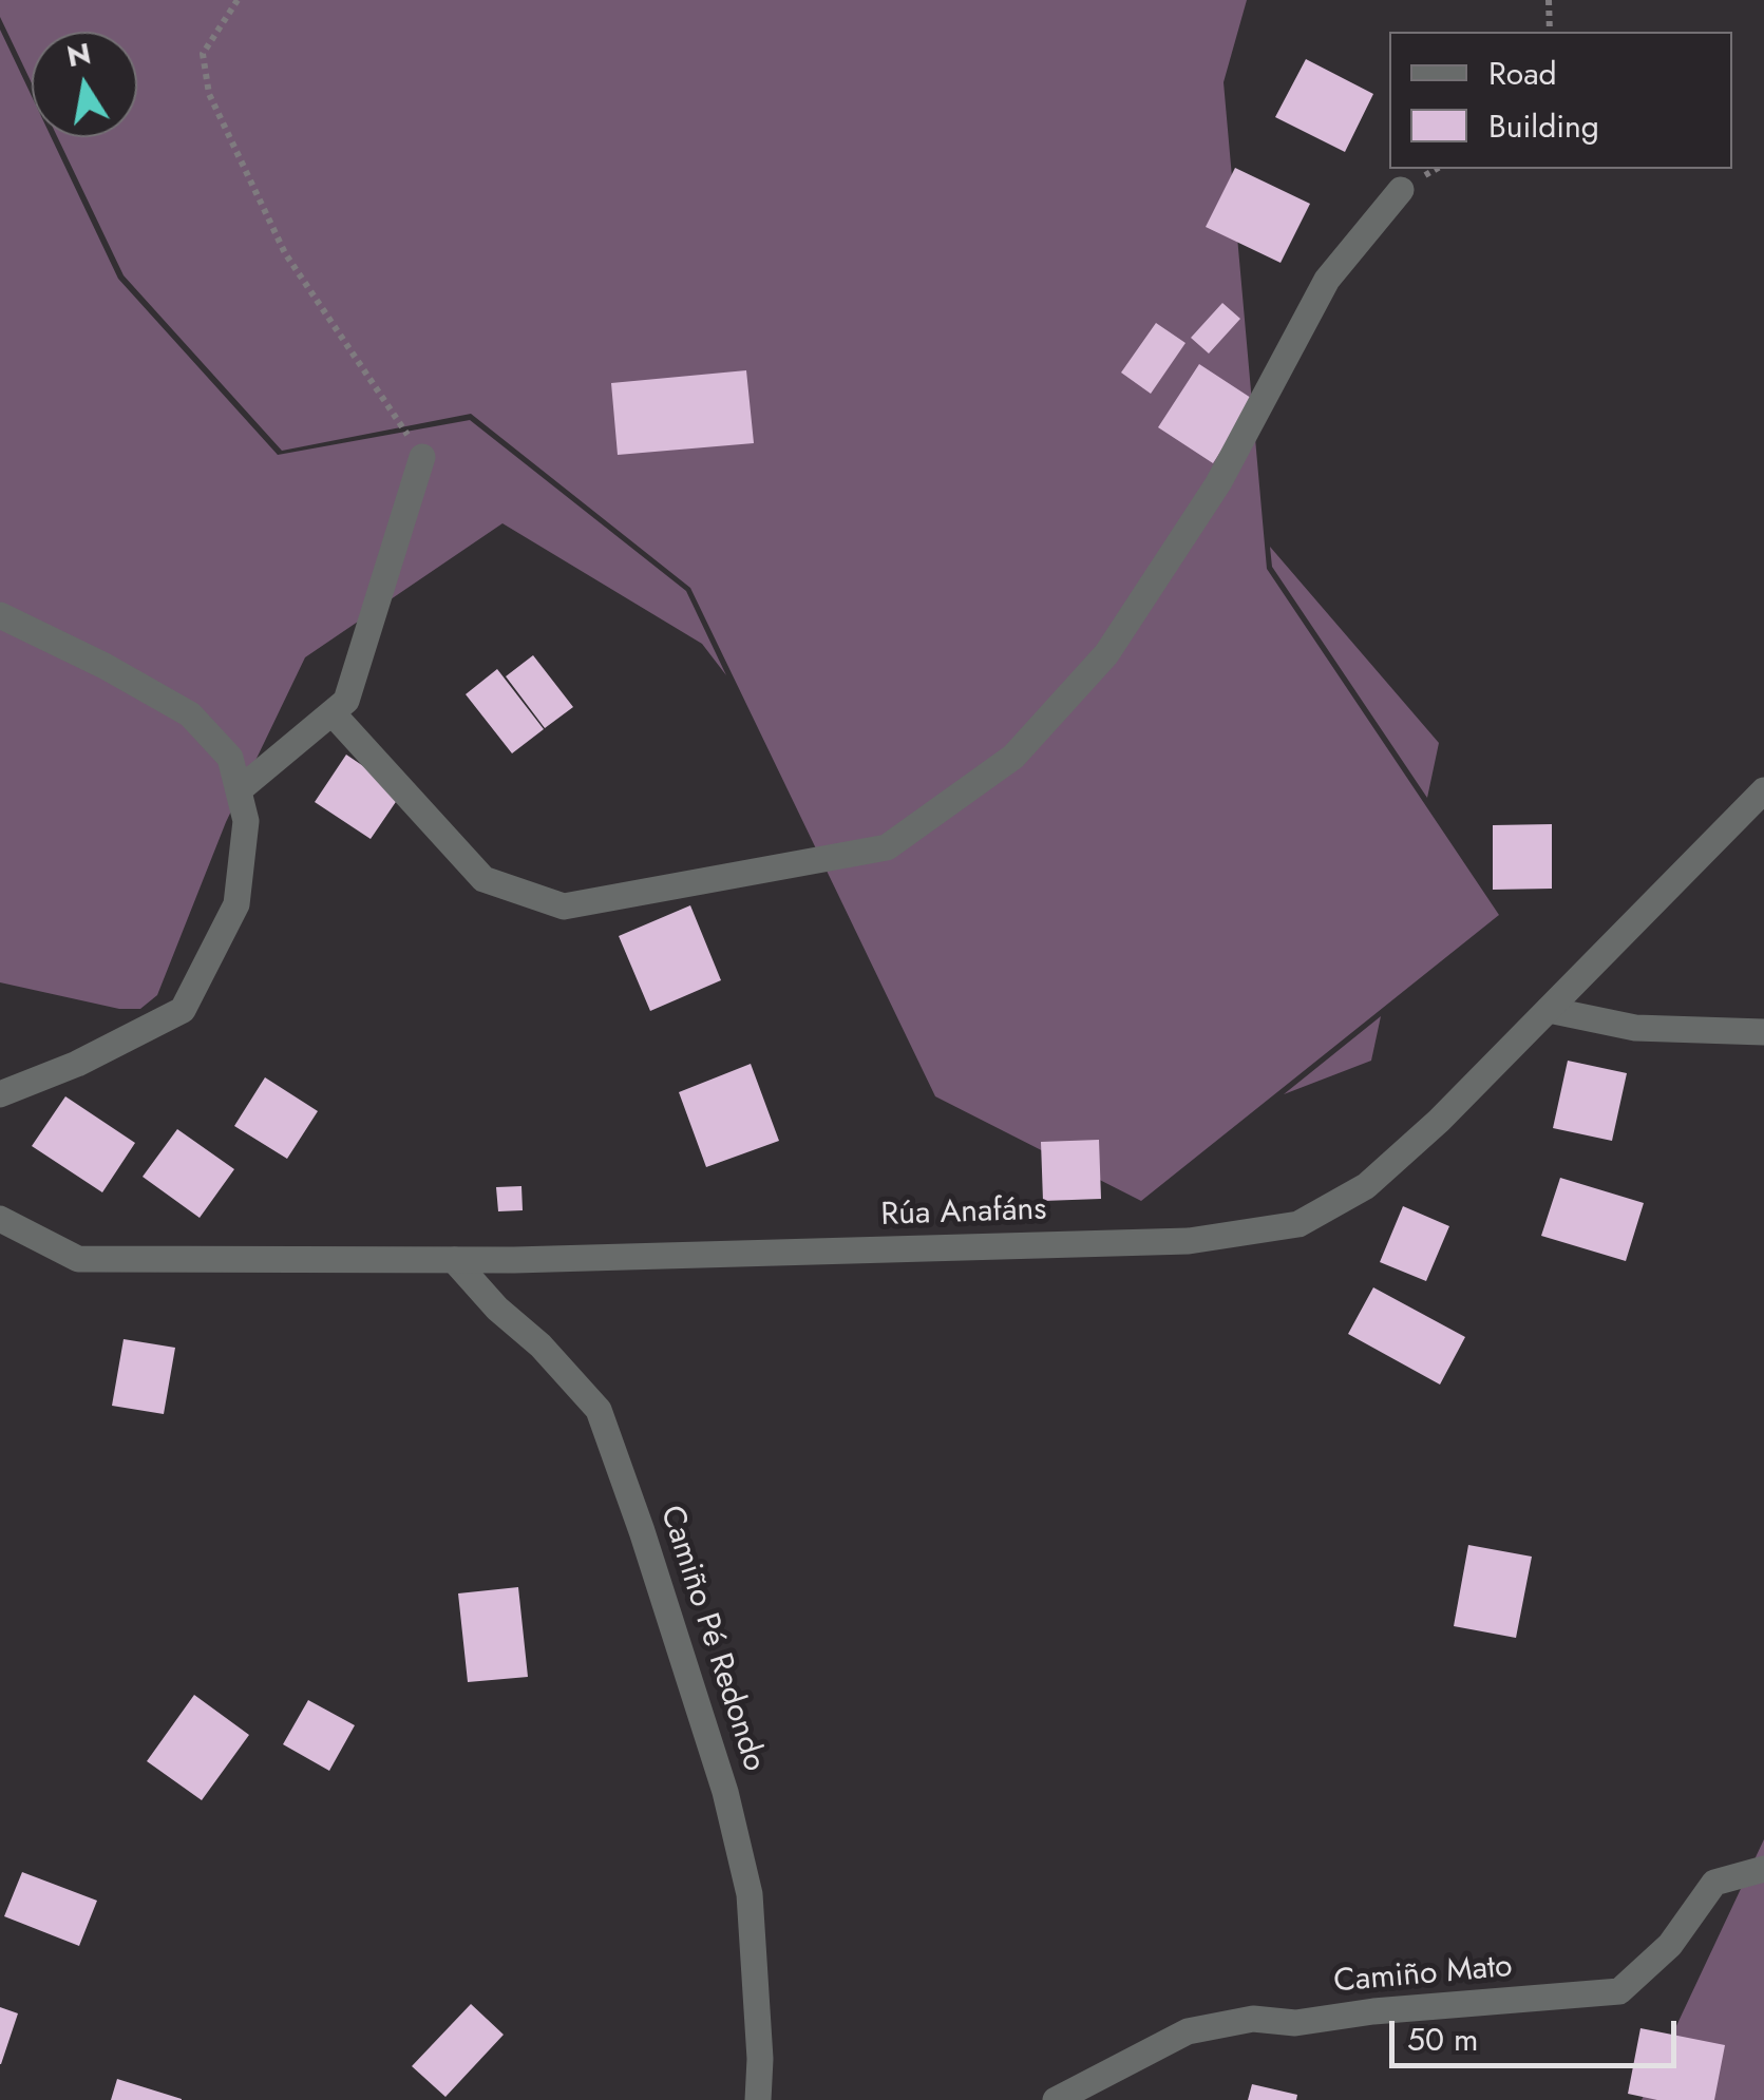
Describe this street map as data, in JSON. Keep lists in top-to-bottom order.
{
  "streets": {
    "street": ["Rúa Anafáns", "Camiño Pé Redondo", "Camiño Mato"]
  },
  "crossings": [
    ["Rúa Anafáns", "Camiño Pé Redondo"]
  ],
  "legend": ["Road", "Building"],
  "scale_bar": "50 m",
  "north": "top"
}
